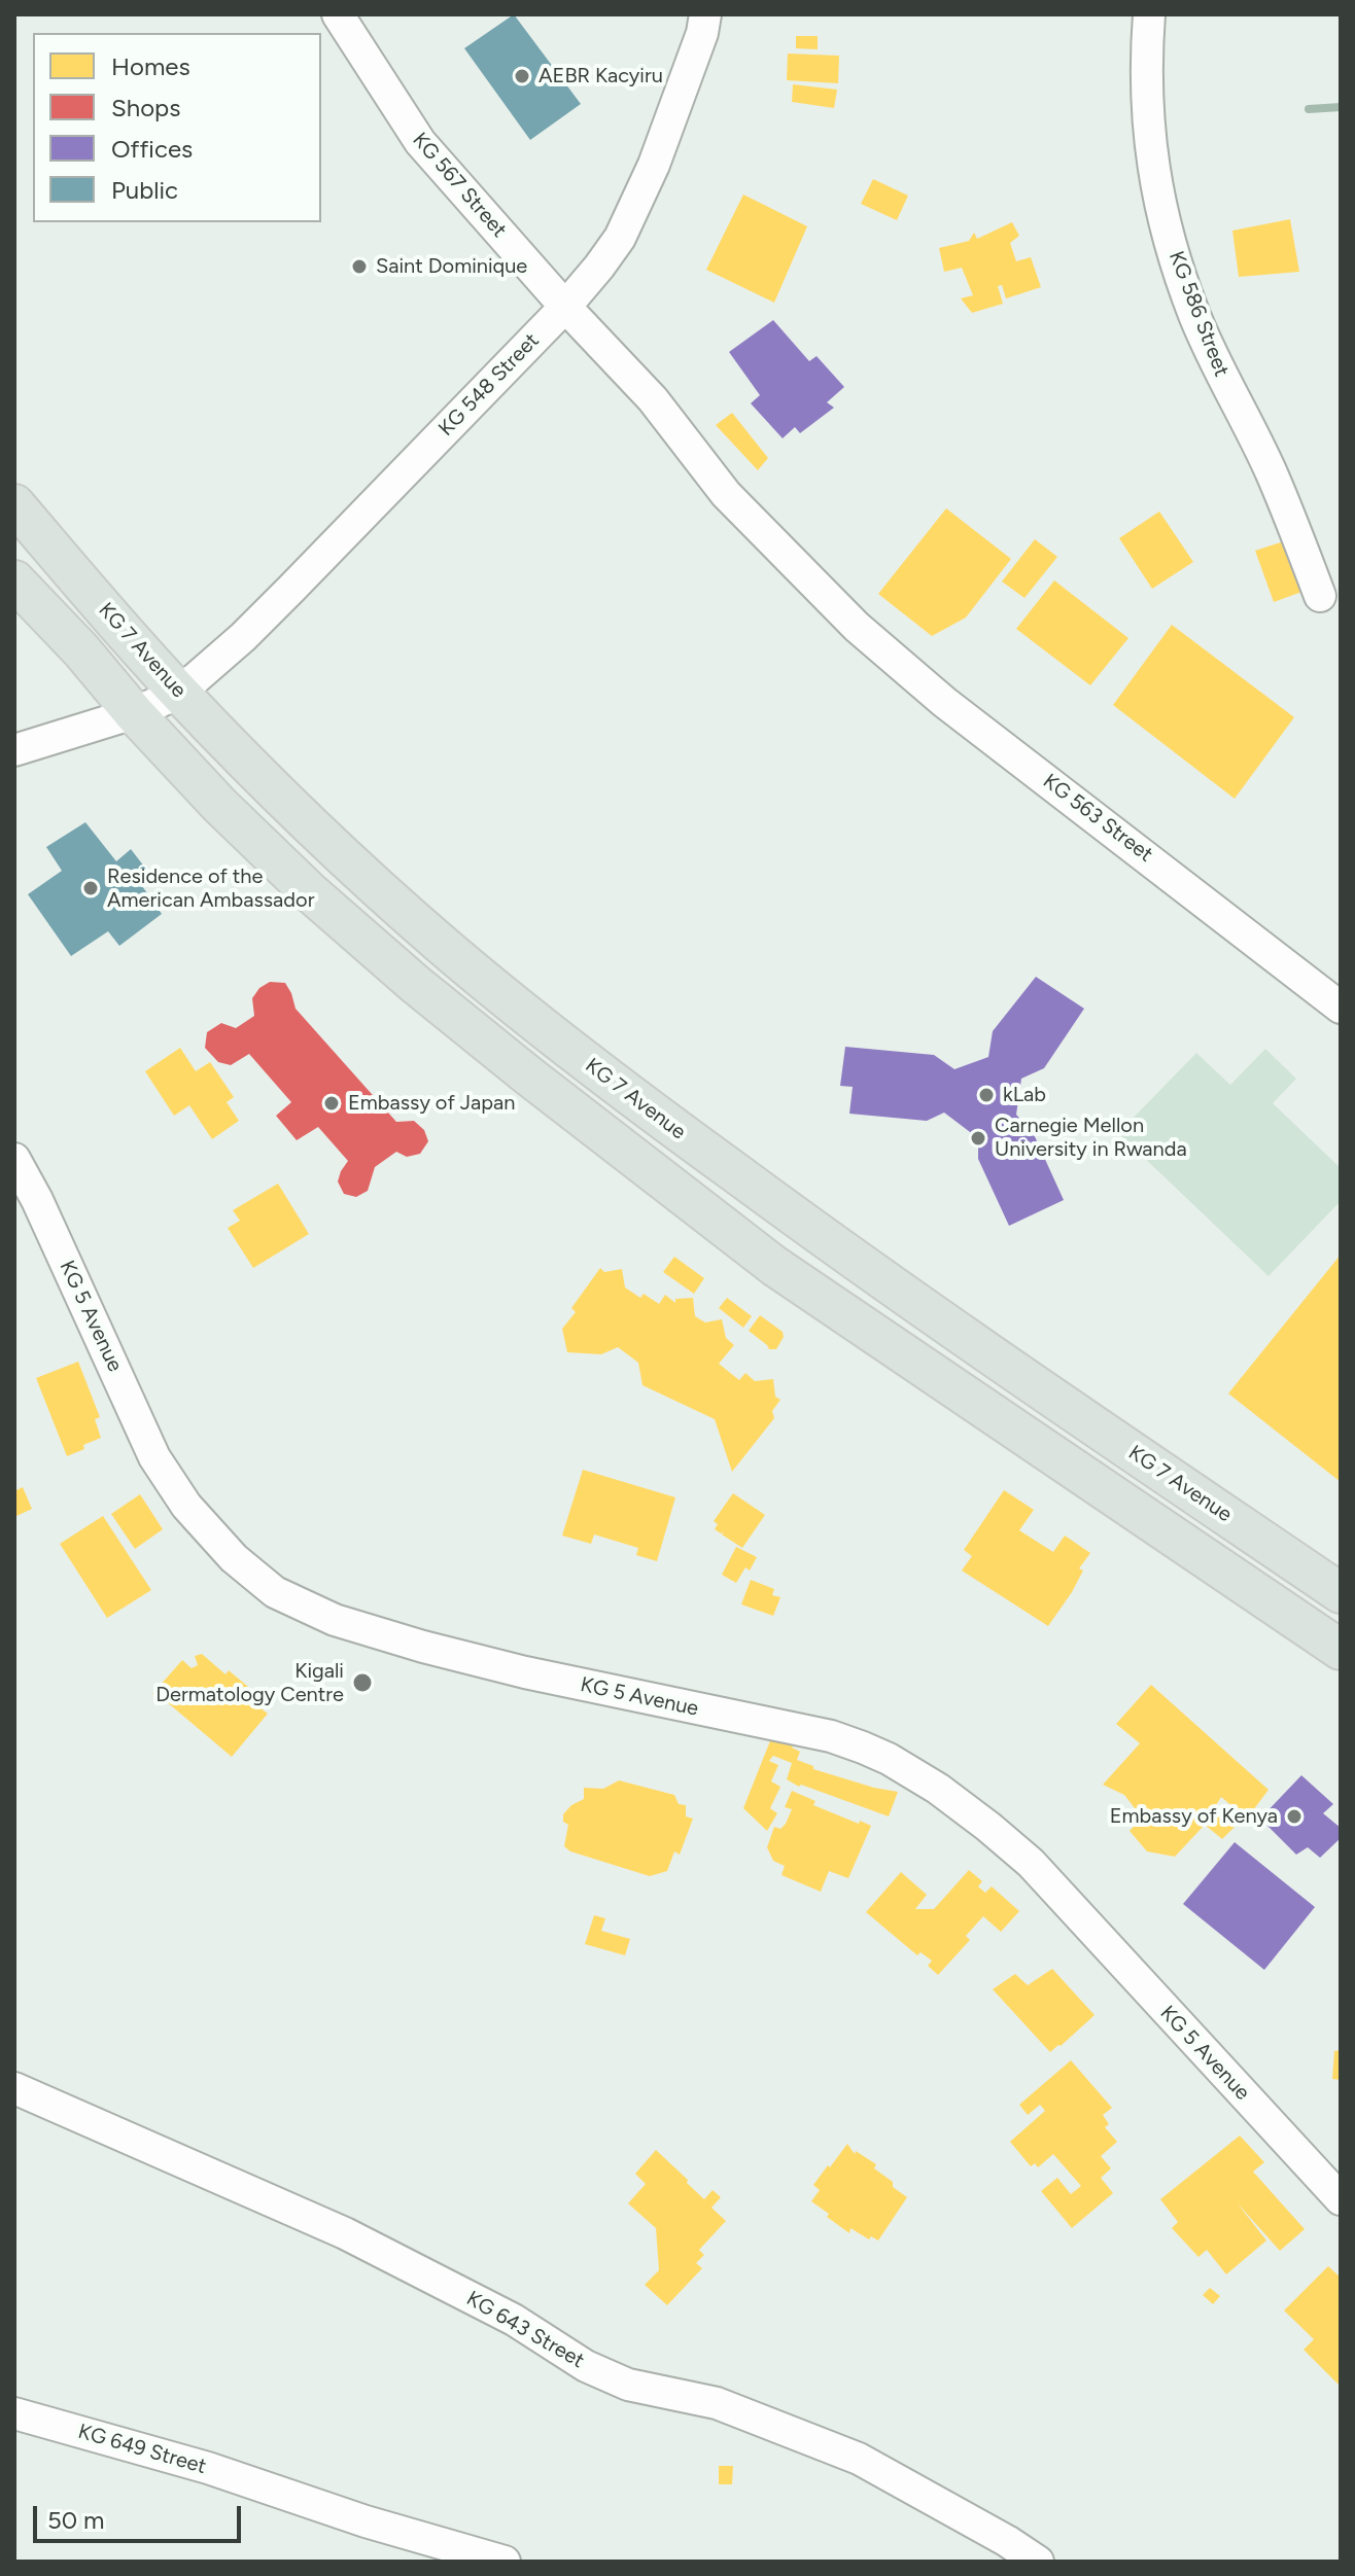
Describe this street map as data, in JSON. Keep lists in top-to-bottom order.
{
  "streets": {
    "main road": ["KG 7 Avenue"],
    "street": [
      "KG 567 Street",
      "KG 586 Street",
      "KG 548 Street",
      "KG 563 Street",
      "KG 5 Avenue",
      "KG 643 Street",
      "KG 649 Street"
    ]
  },
  "crossings": [
    ["KG 567 Street", "KG 548 Street"],
    ["KG 567 Street", "KG 563 Street"],
    ["KG 548 Street", "KG 7 Avenue"],
    ["KG 548 Street", "KG 563 Street"]
  ],
  "places": [
    "AEBR Kacyiru",
    "Saint Dominique",
    "Residence of the American Ambassador",
    "kLab",
    "Embassy of Japan",
    "Carnegie Mellon University in Rwanda",
    "Kigali Dermatology Centre",
    "Embassy of Kenya"
  ],
  "legend": [
    "Homes",
    "Shops",
    "Offices",
    "Public"
  ],
  "scale_bar": "50 m"
}
